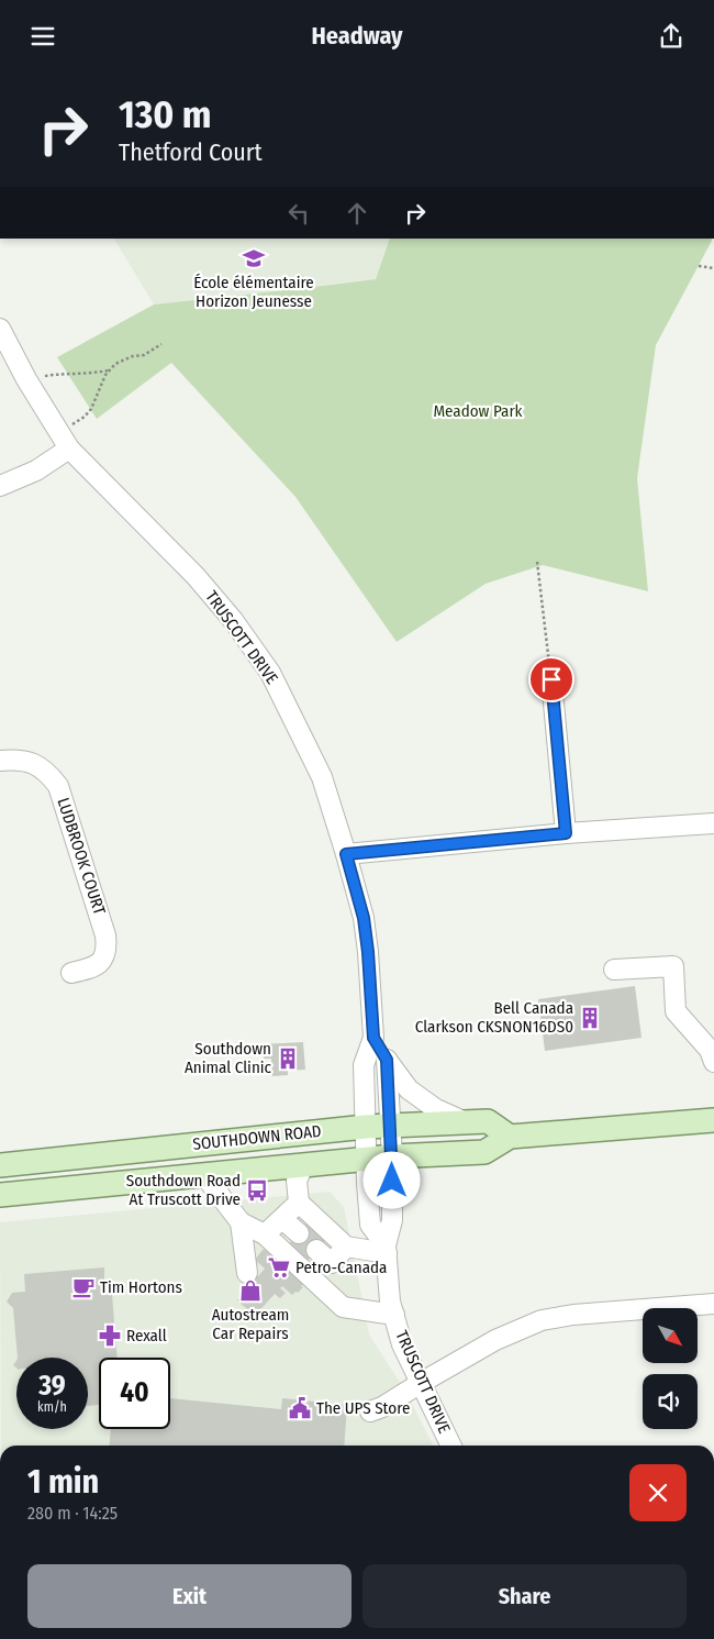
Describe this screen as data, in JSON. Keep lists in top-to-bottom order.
{
  "streets": {
    "main road": ["SOUTHDOWN ROAD"],
    "street": ["TRUSCOTT DRIVE", "LUDBROOK COURT"]
  },
  "crossings": [
    ["TRUSCOTT DRIVE", "SOUTHDOWN ROAD"]
  ],
  "parks": ["Meadow Park"],
  "places": {
    "school or university": ["École élémentaire Horizon Jeunesse"],
    "building": ["Bell Canada Clarkson CKSNON16DS0", "Southdown Animal Clinic"],
    "bus stop": ["Southdown Road At Truscott Drive"],
    "supermarket": ["Petro-Canada"],
    "cafe": ["Tim Hortons"],
    "shop": ["Autostream Car Repairs"],
    "pharmacy": ["Rexall"],
    "public building": ["The UPS Store"]
  },
  "north": "bottom right",
  "page": {
    "header": "Headway",
    "turn": ["130 m", "Thetford Court"],
    "speed": "39 km/h",
    "limit": "40",
    "heading": ["1 min", "280 m · 14:25"],
    "buttons": ["Exit", "Share"]
  }
}
